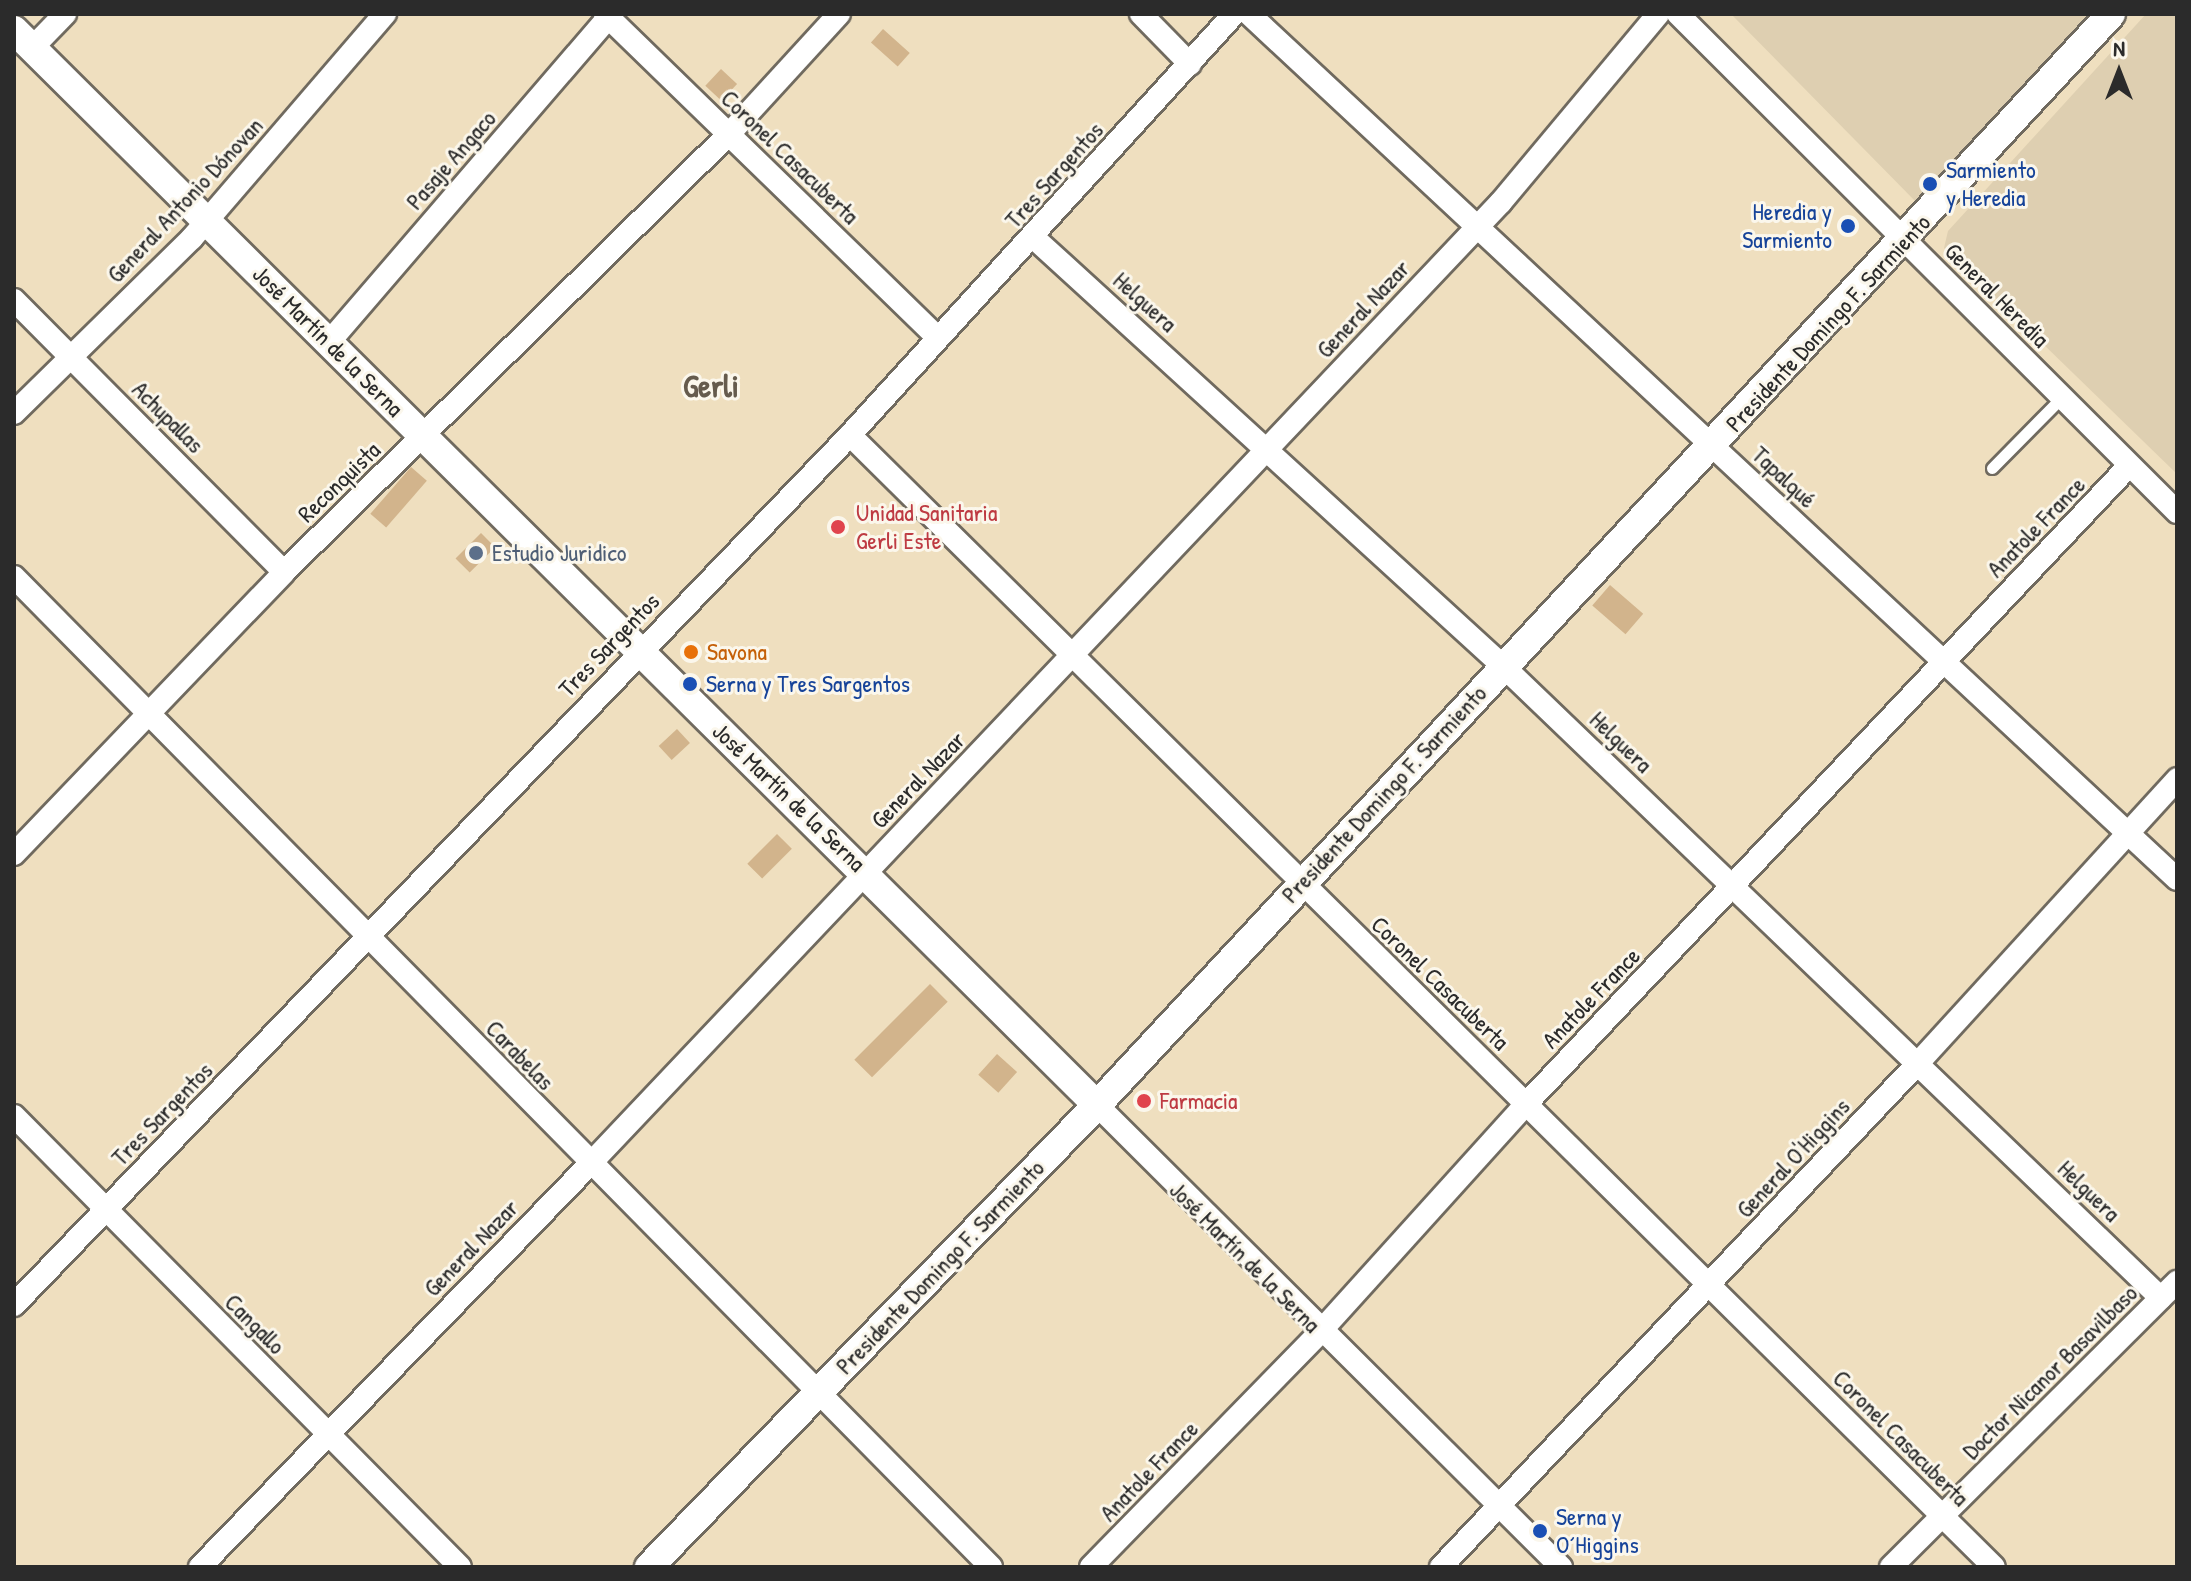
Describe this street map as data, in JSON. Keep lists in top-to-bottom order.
{
  "streets": {
    "street": [
      "Coronel Casacuberta",
      "Pasaje Angaco",
      "Tres Sargentos",
      "General Antonio Dónovan",
      "General Heredia",
      "Helguera",
      "General Nazar",
      "Presidente Domingo F. Sarmiento",
      "José Martín de la Serna",
      "Achupallas",
      "Tapalqué",
      "Reconquista",
      "Anatole France",
      "Carabelas",
      "General O'Higgins",
      "Cangallo",
      "Doctor Nicanor Basavilbaso"
    ]
  },
  "crossings": [
    ["Coronel Casacuberta", "Pasaje Angaco"],
    ["Coronel Casacuberta", "Tres Sargentos"],
    ["Coronel Casacuberta", "General Nazar"],
    ["Coronel Casacuberta", "Presidente Domingo F. Sarmiento"],
    ["Coronel Casacuberta", "Reconquista"],
    ["Coronel Casacuberta", "Anatole France"],
    ["Coronel Casacuberta", "General O'Higgins"],
    ["Coronel Casacuberta", "Doctor Nicanor Basavilbaso"],
    ["Pasaje Angaco", "José Martín de la Serna"],
    ["Tres Sargentos", "Helguera"],
    ["Tres Sargentos", "José Martín de la Serna"],
    ["Tres Sargentos", "Carabelas"],
    ["Tres Sargentos", "Cangallo"],
    ["General Antonio Dónovan", "José Martín de la Serna"],
    ["General Antonio Dónovan", "Achupallas"],
    ["General Heredia", "Presidente Domingo F. Sarmiento"],
    ["General Heredia", "Anatole France"],
    ["Helguera", "General Nazar"],
    ["Helguera", "Presidente Domingo F. Sarmiento"],
    ["Helguera", "Anatole France"],
    ["Helguera", "General O'Higgins"],
    ["Helguera", "Doctor Nicanor Basavilbaso"],
    ["General Nazar", "José Martín de la Serna"],
    ["General Nazar", "Tapalqué"],
    ["General Nazar", "Carabelas"],
    ["General Nazar", "Cangallo"],
    ["Presidente Domingo F. Sarmiento", "José Martín de la Serna"],
    ["Presidente Domingo F. Sarmiento", "Tapalqué"],
    ["Presidente Domingo F. Sarmiento", "Carabelas"],
    ["José Martín de la Serna", "Reconquista"],
    ["José Martín de la Serna", "Anatole France"],
    ["José Martín de la Serna", "General O'Higgins"],
    ["Achupallas", "Reconquista"],
    ["Tapalqué", "Anatole France"],
    ["Tapalqué", "General O'Higgins"],
    ["Reconquista", "Carabelas"]
  ],
  "districts": ["Gerli"],
  "places": [
    "Sarmiento y Heredia",
    "Heredia y Sarmiento",
    "Unidad Sanitaria Gerli Este",
    "Estudio Juridico",
    "Savona",
    "Serna y Tres Sargentos",
    "Farmacia",
    "Serna y O´Higgins"
  ],
  "north": "top"
}
